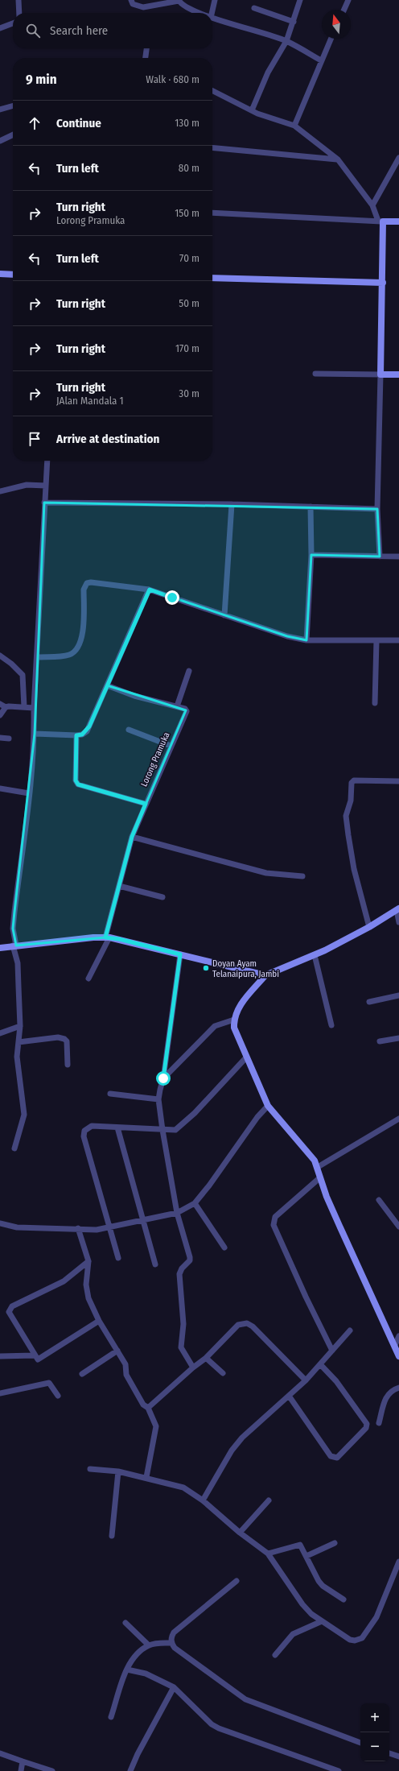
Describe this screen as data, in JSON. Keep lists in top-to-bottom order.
{
  "streets": {
    "street": ["Lorong Pramuka"]
  },
  "places": ["Doyan Ayam Telanaipura, Jambi"],
  "north": "top",
  "page": {
    "search": "Search here",
    "heading": ["9 min", "Walk · 680 m"],
    "list": [
      ["Continue", "130 m"],
      ["Turn left", "80 m"],
      ["Turn right", "Lorong Pramuka", "150 m"],
      ["Turn left", "70 m"],
      ["Turn right", "50 m"],
      ["Turn right", "170 m"],
      ["Turn right", "JAlan Mandala 1", "30 m"],
      "Arrive at destination"
    ],
    "map_buttons": ["+", "−"]
  }
}
